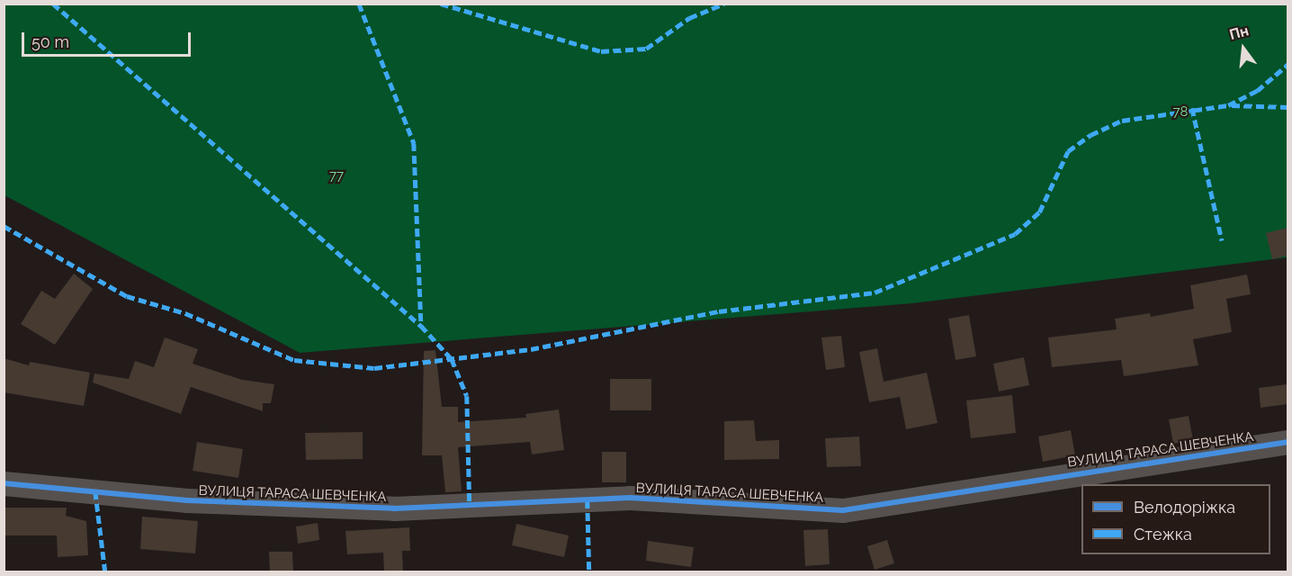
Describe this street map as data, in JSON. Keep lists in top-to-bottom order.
{
  "streets": {
    "street": ["ВУЛИЦЯ ТАРАСА ШЕВЧЕНКА"]
  },
  "parks": ["78", "77"],
  "legend": ["Велодоріжка", "Стежка"],
  "scale_bar": "50 m",
  "north": "top"
}
